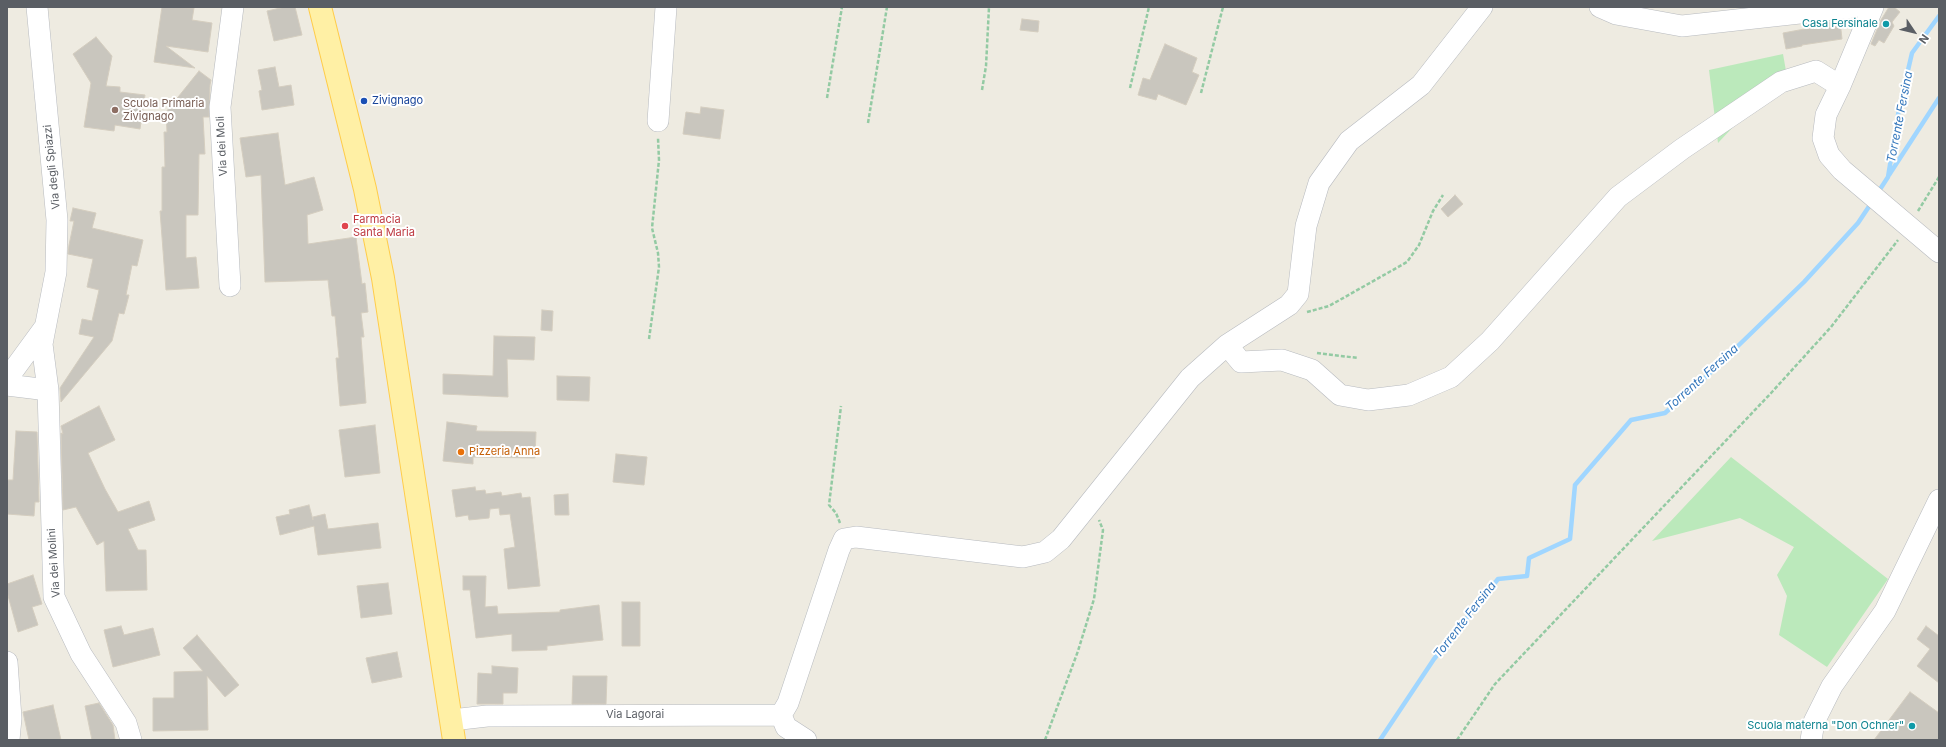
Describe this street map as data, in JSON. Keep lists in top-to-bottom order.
{
  "streets": {
    "street": [
      "Via dei Moli",
      "Via degli Spiazzi",
      "Via dei Molini",
      "Via Lagorai"
    ]
  },
  "crossings": [
    ["Via degli Spiazzi", "Via dei Molini"]
  ],
  "water": ["Torrente Fersina"],
  "places": [
    "Casa Fersinale",
    "Zivignago",
    "Scuola Primaria Zivignago",
    "Farmacia Santa Maria",
    "Pizzeria Anna",
    "Scuola materna \"Don Ochner\""
  ],
  "north": "bottom right"
}
